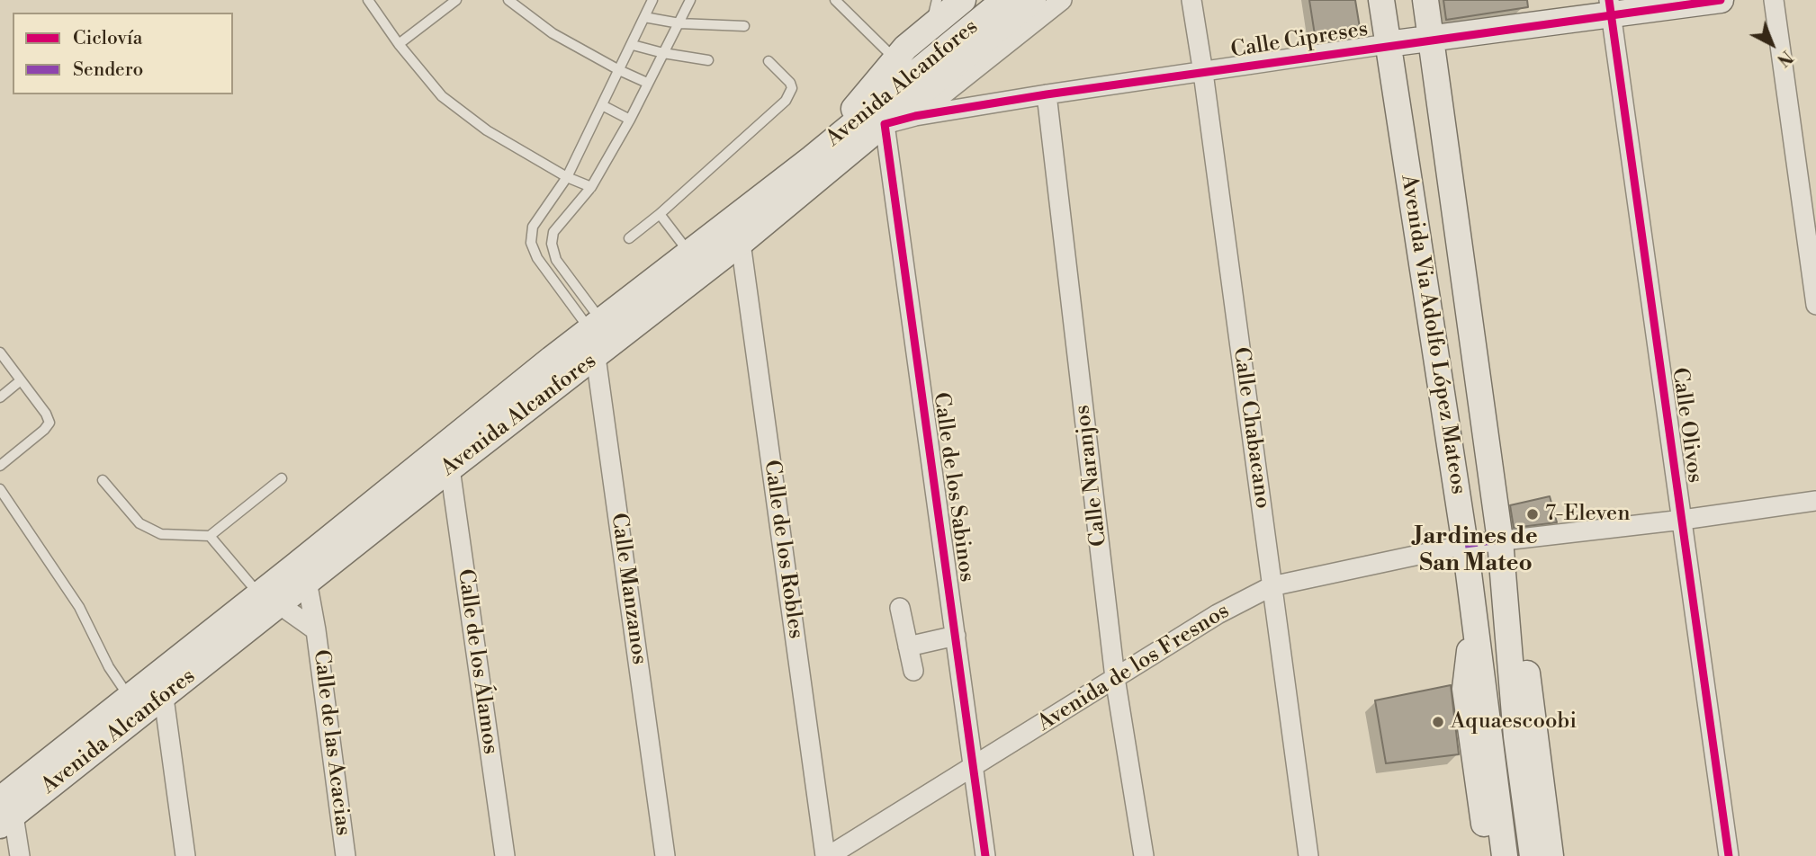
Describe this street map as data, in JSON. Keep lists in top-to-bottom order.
{
  "streets": {
    "main road": ["Calle Cipreses", "Avenida Alcanfores", "Avenida Via Adolfo López Mateos"],
    "street": [
      "Calle Olivos",
      "Calle Chabacano",
      "Calle Naranjos",
      "Calle de los Sabinos",
      "Calle de los Robles",
      "Calle Manzanos",
      "Calle de los Álamos",
      "Avenida de los Fresnos",
      "Calle de las Acacias"
    ]
  },
  "crossings": [
    ["Calle Cipreses", "Avenida Alcanfores"],
    ["Calle Cipreses", "Avenida Via Adolfo López Mateos"],
    ["Calle Cipreses", "Calle Olivos"],
    ["Calle Cipreses", "Calle Chabacano"],
    ["Calle Cipreses", "Calle Naranjos"],
    ["Calle Cipreses", "Calle de los Sabinos"],
    ["Avenida Alcanfores", "Calle de los Sabinos"],
    ["Avenida Alcanfores", "Calle de los Robles"],
    ["Avenida Alcanfores", "Calle Manzanos"],
    ["Avenida Alcanfores", "Calle de los Álamos"],
    ["Avenida Alcanfores", "Calle de las Acacias"],
    ["Avenida Via Adolfo López Mateos", "Avenida de los Fresnos"],
    ["Calle Chabacano", "Avenida de los Fresnos"],
    ["Calle Naranjos", "Avenida de los Fresnos"],
    ["Calle de los Sabinos", "Avenida de los Fresnos"],
    ["Calle de los Robles", "Avenida de los Fresnos"]
  ],
  "districts": ["Jardines de San Mateo"],
  "places": ["7-Eleven", "Aquaescoobi"],
  "legend": ["Ciclovía", "Sendero"],
  "north": "bottom right"
}
